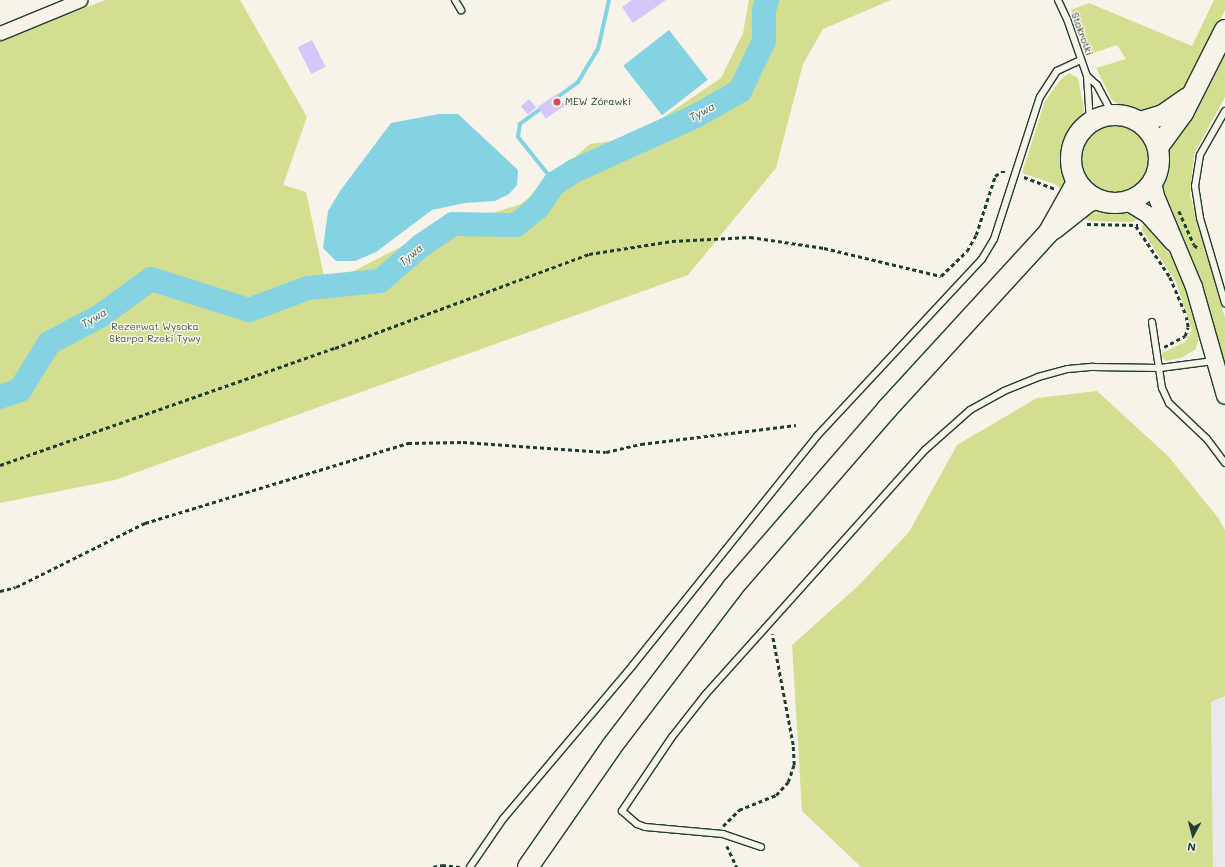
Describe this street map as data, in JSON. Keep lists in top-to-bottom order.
{
  "streets": {
    "lane": ["Stokrotki"]
  },
  "water": ["Tywa"],
  "parks": ["Rezerwat Wysoka Skarpa Rzeki Tywy"],
  "places": ["MEW Żórawki"],
  "north": "bottom"
}
